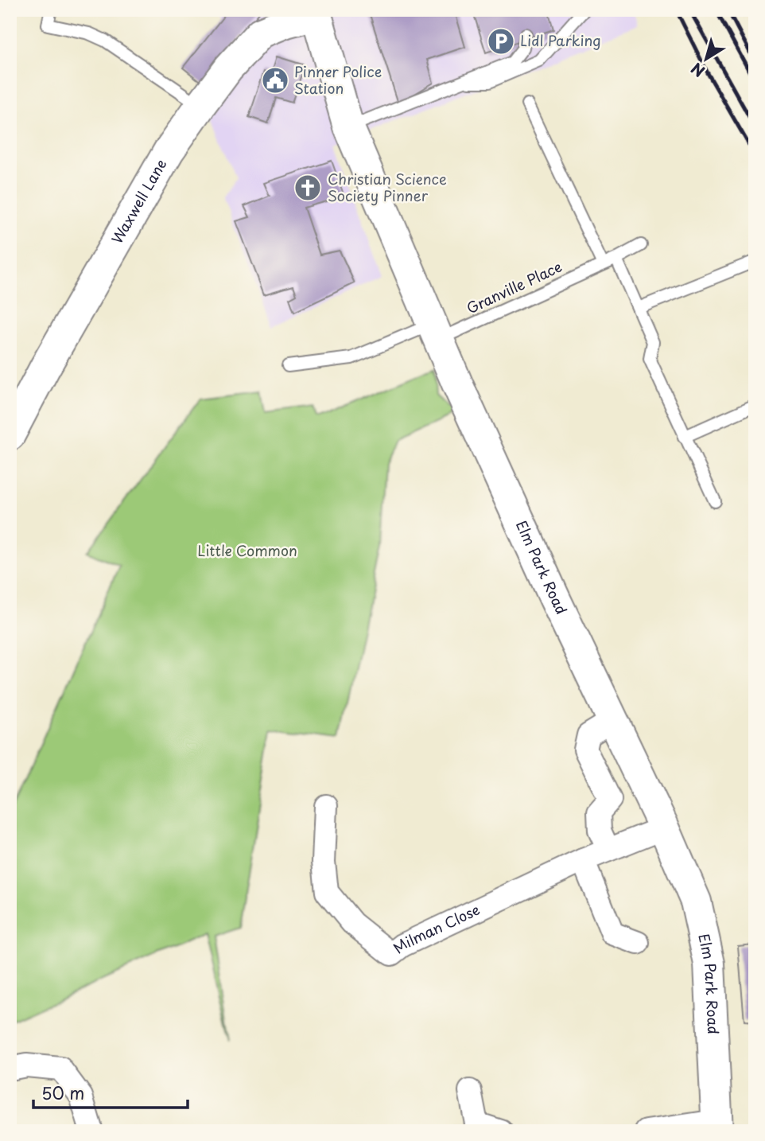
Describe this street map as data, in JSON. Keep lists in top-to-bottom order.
{
  "streets": {
    "street": ["Waxwell Lane", "Elm Park Road", "Milman Close"],
    "lane": ["Granville Place"]
  },
  "crossings": [
    ["Waxwell Lane", "Elm Park Road"],
    ["Granville Place", "Elm Park Road"],
    ["Elm Park Road", "Milman Close"]
  ],
  "parks": ["Little Common"],
  "places": {
    "parking": ["Lidl Parking"],
    "public building": ["Pinner Police Station"],
    "church": ["Christian Science Society Pinner"]
  },
  "scale_bar": "50 m",
  "north": "bottom left"
}
